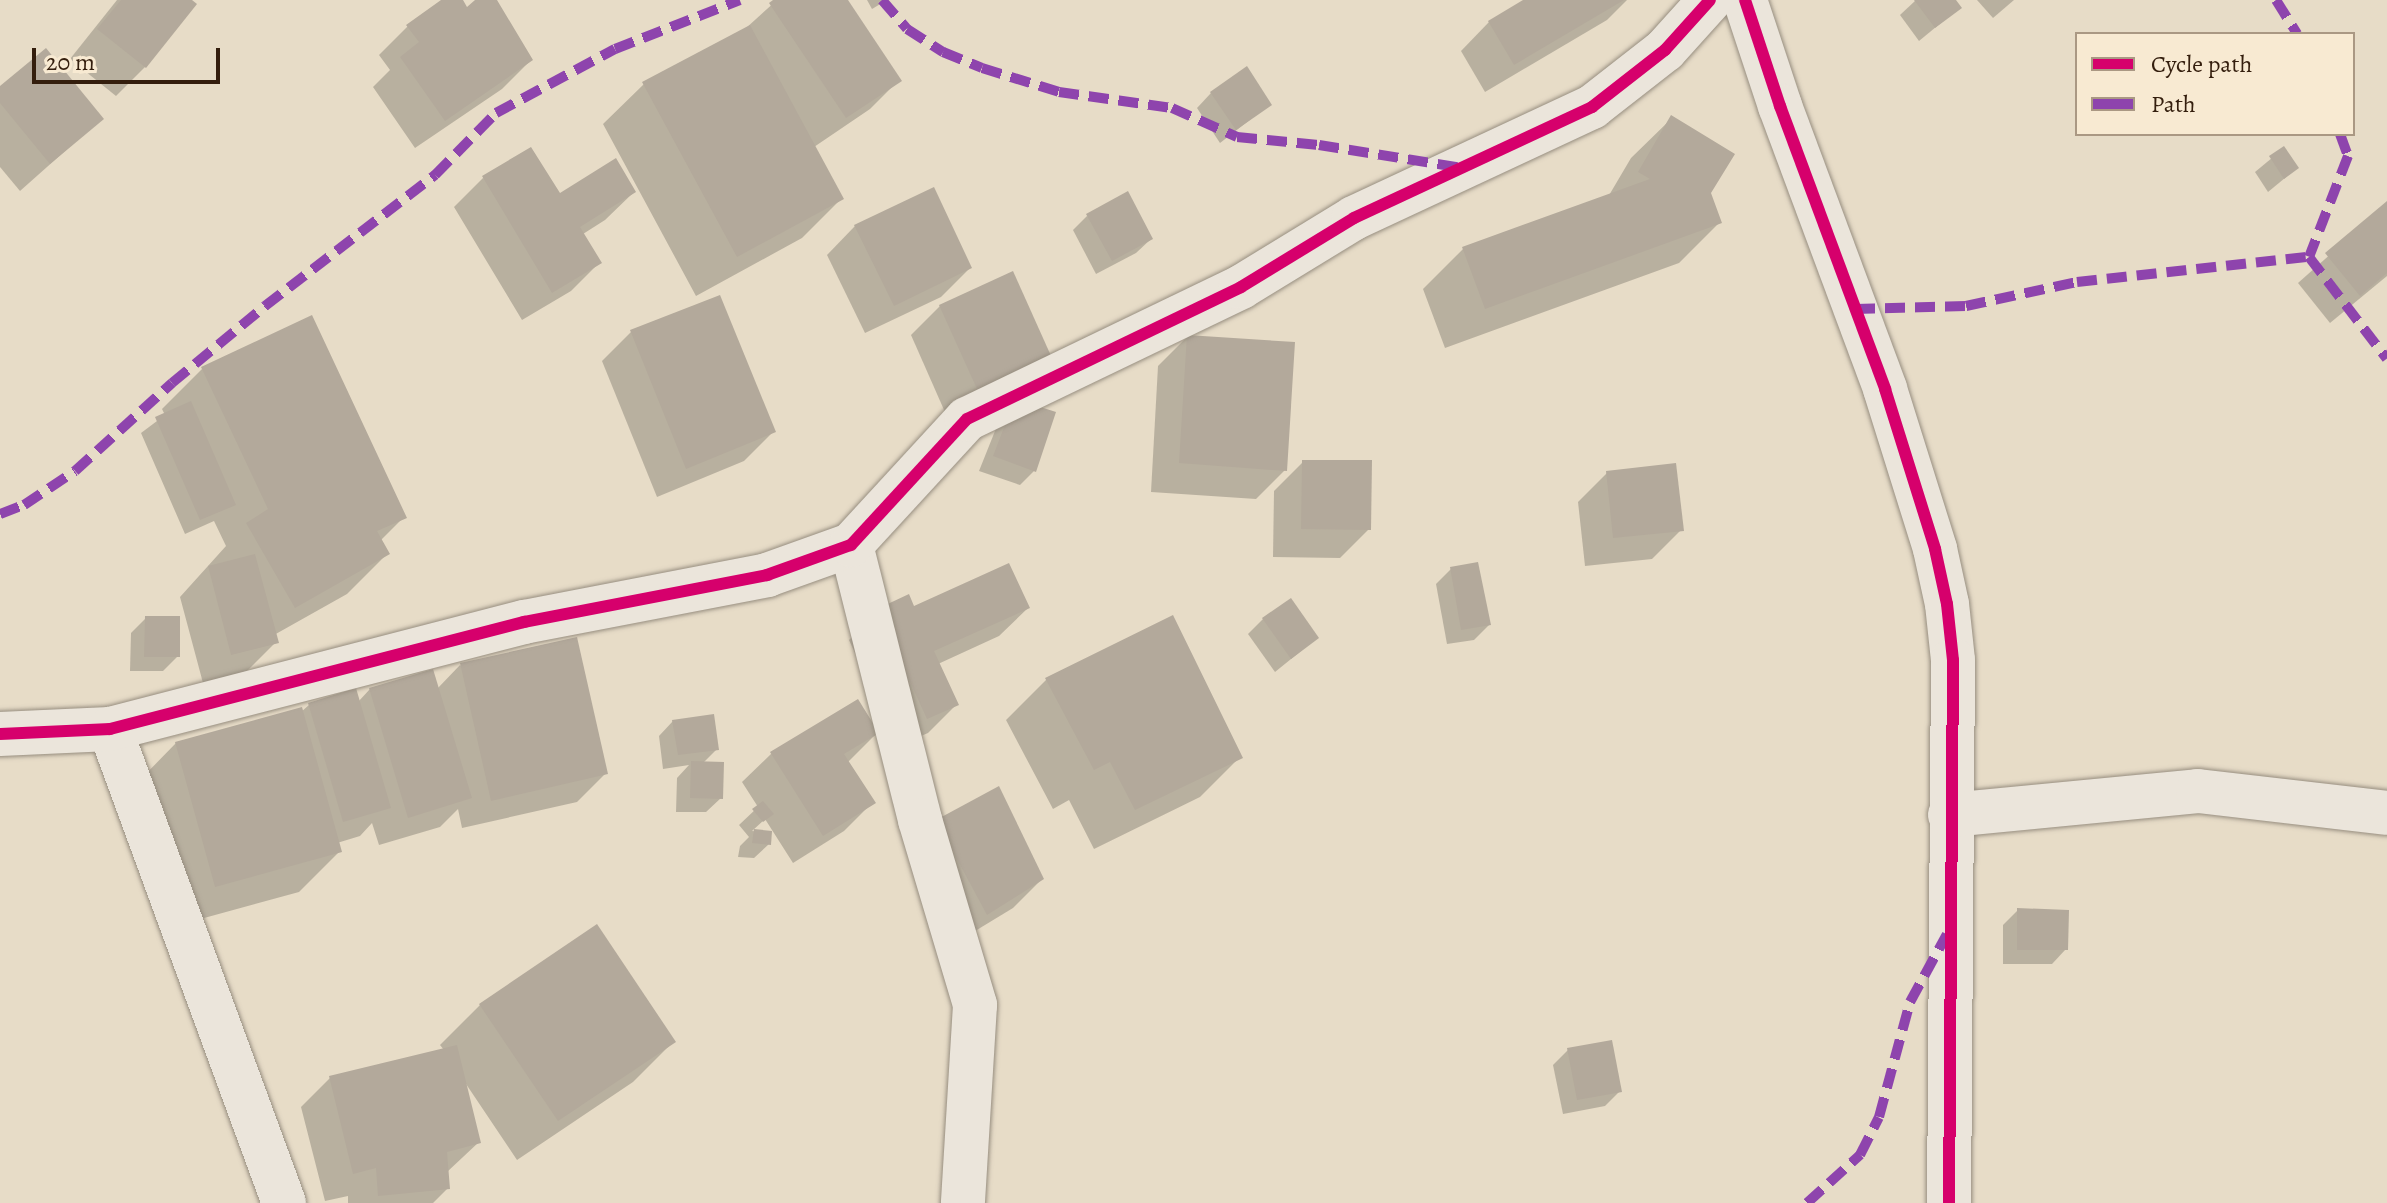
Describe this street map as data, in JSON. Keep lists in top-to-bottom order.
{
  "legend": ["Cycle path", "Path"],
  "scale_bar": "20 m"
}
